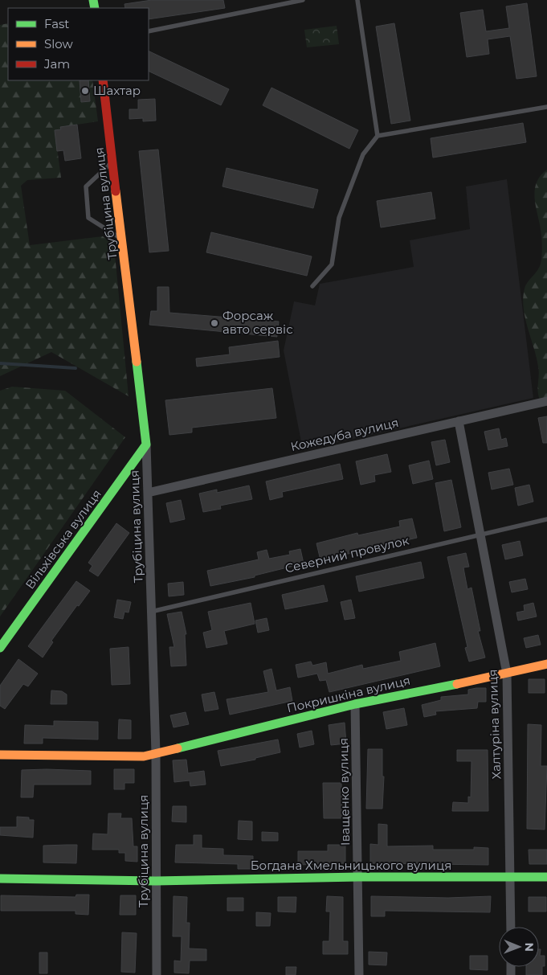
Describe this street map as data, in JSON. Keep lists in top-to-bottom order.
{
  "streets": {
    "street": [
      "Трубіцина вулиця",
      "Кожедуба вулиця",
      "Вільхівська вулиця",
      "Покришкіна вулиця",
      "Халтуріна вулиця",
      "Іващенко вулиця",
      "Богдана Хмельницького вулиця"
    ],
    "lane": ["Северний провулок"]
  },
  "crossings": [
    ["Трубіцина вулиця", "Кожедуба вулиця"],
    ["Трубіцина вулиця", "Вільхівська вулиця"],
    ["Трубіцина вулиця", "Северний провулок"],
    ["Трубіцина вулиця", "Покришкіна вулиця"],
    ["Трубіцина вулиця", "Богдана Хмельницького вулиця"],
    ["Кожедуба вулиця", "Халтуріна вулиця"],
    ["Северний провулок", "Халтуріна вулиця"],
    ["Покришкіна вулиця", "Халтуріна вулиця"],
    ["Покришкіна вулиця", "Іващенко вулиця"],
    ["Халтуріна вулиця", "Богдана Хмельницького вулиця"],
    ["Іващенко вулиця", "Богдана Хмельницького вулиця"]
  ],
  "places": ["Шахтар", "Форсаж авто сервіс"],
  "legend": ["Fast", "Slow", "Jam"],
  "north": "right"
}
